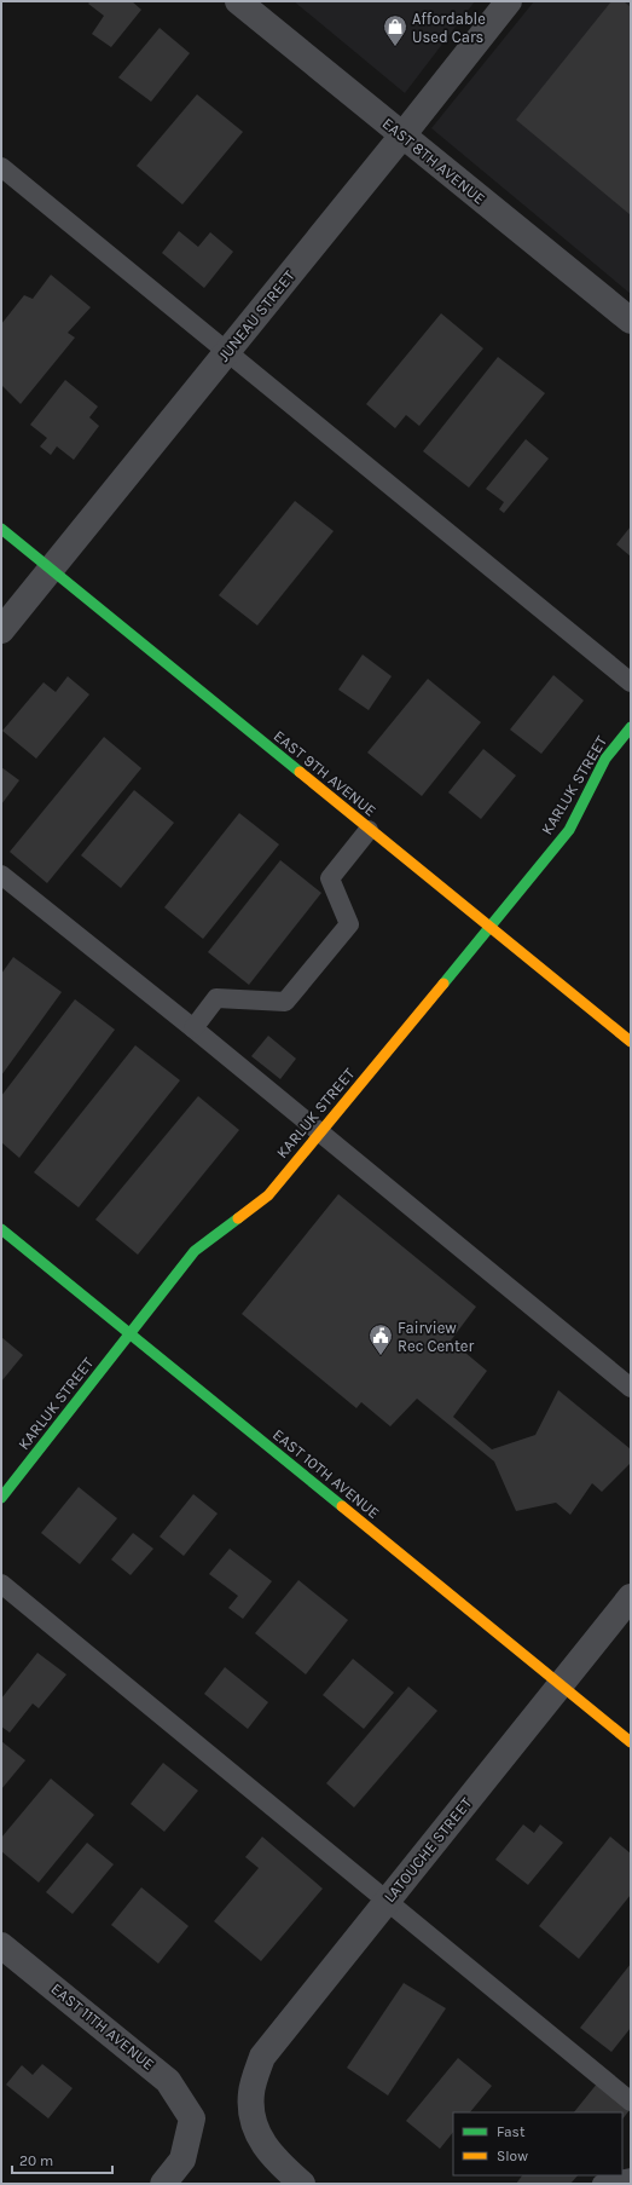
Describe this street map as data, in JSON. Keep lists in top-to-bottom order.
{
  "streets": {
    "street": [
      "EAST 8TH AVENUE",
      "JUNEAU STREET",
      "EAST 9TH AVENUE",
      "KARLUK STREET",
      "EAST 10TH AVENUE",
      "LATOUCHE STREET",
      "EAST 11TH AVENUE"
    ]
  },
  "crossings": [
    ["EAST 8TH AVENUE", "JUNEAU STREET"],
    ["JUNEAU STREET", "EAST 9TH AVENUE"],
    ["EAST 9TH AVENUE", "KARLUK STREET"],
    ["KARLUK STREET", "EAST 10TH AVENUE"],
    ["EAST 10TH AVENUE", "LATOUCHE STREET"]
  ],
  "places": {
    "shop": ["Affordable Used Cars"],
    "public building": ["Fairview Rec Center"]
  },
  "legend": ["Fast", "Slow"],
  "scale_bar": "20 m"
}
